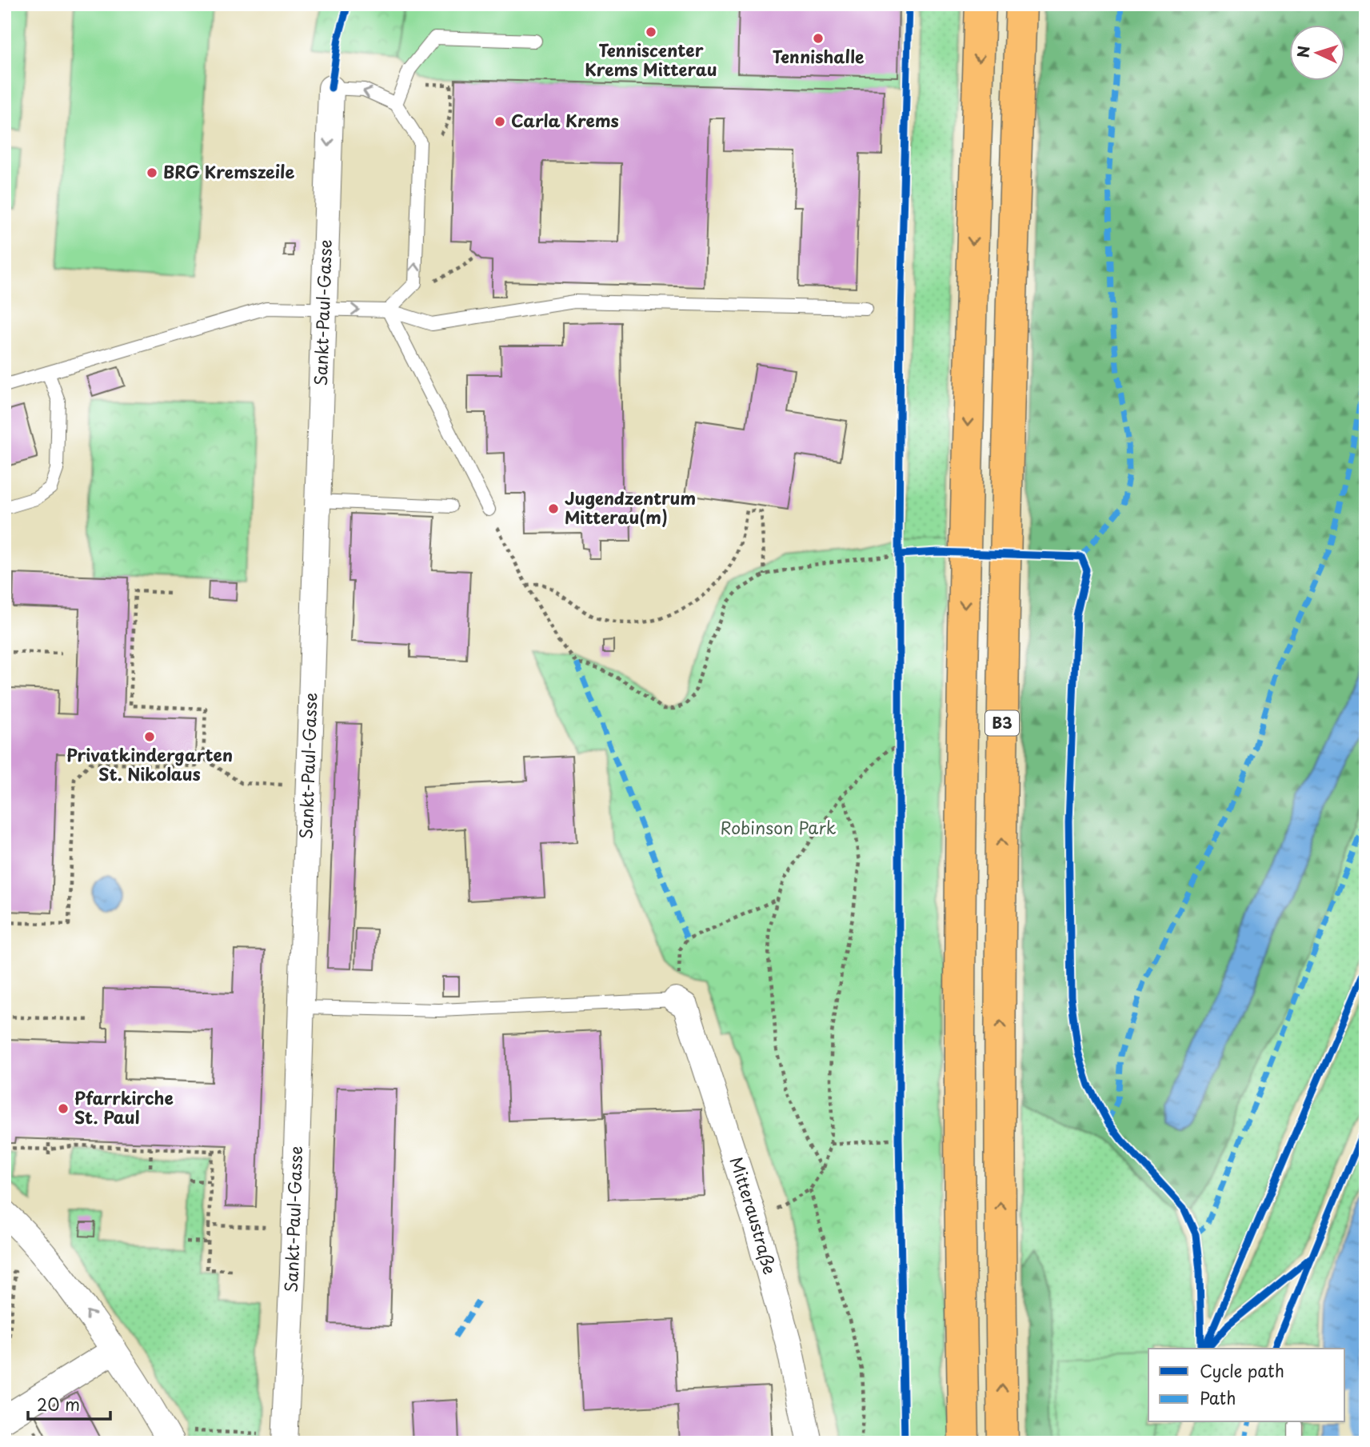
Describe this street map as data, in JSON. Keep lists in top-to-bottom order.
{
  "streets": {
    "highway": ["B3"],
    "street": ["Sankt-Paul-Gasse", "Mitteraustraße"]
  },
  "parks": ["Robinson Park"],
  "places": [
    "Tenniscenter Krems Mitterau",
    "Tennishalle",
    "Carla Krems",
    "BRG Kremszeile",
    "Jugendzentrum Mitterau(m)",
    "Privatkindergarten St. Nikolaus",
    "Pfarrkirche St. Paul"
  ],
  "legend": ["Cycle path", "Path"],
  "scale_bar": "20 m",
  "north": "left"
}
